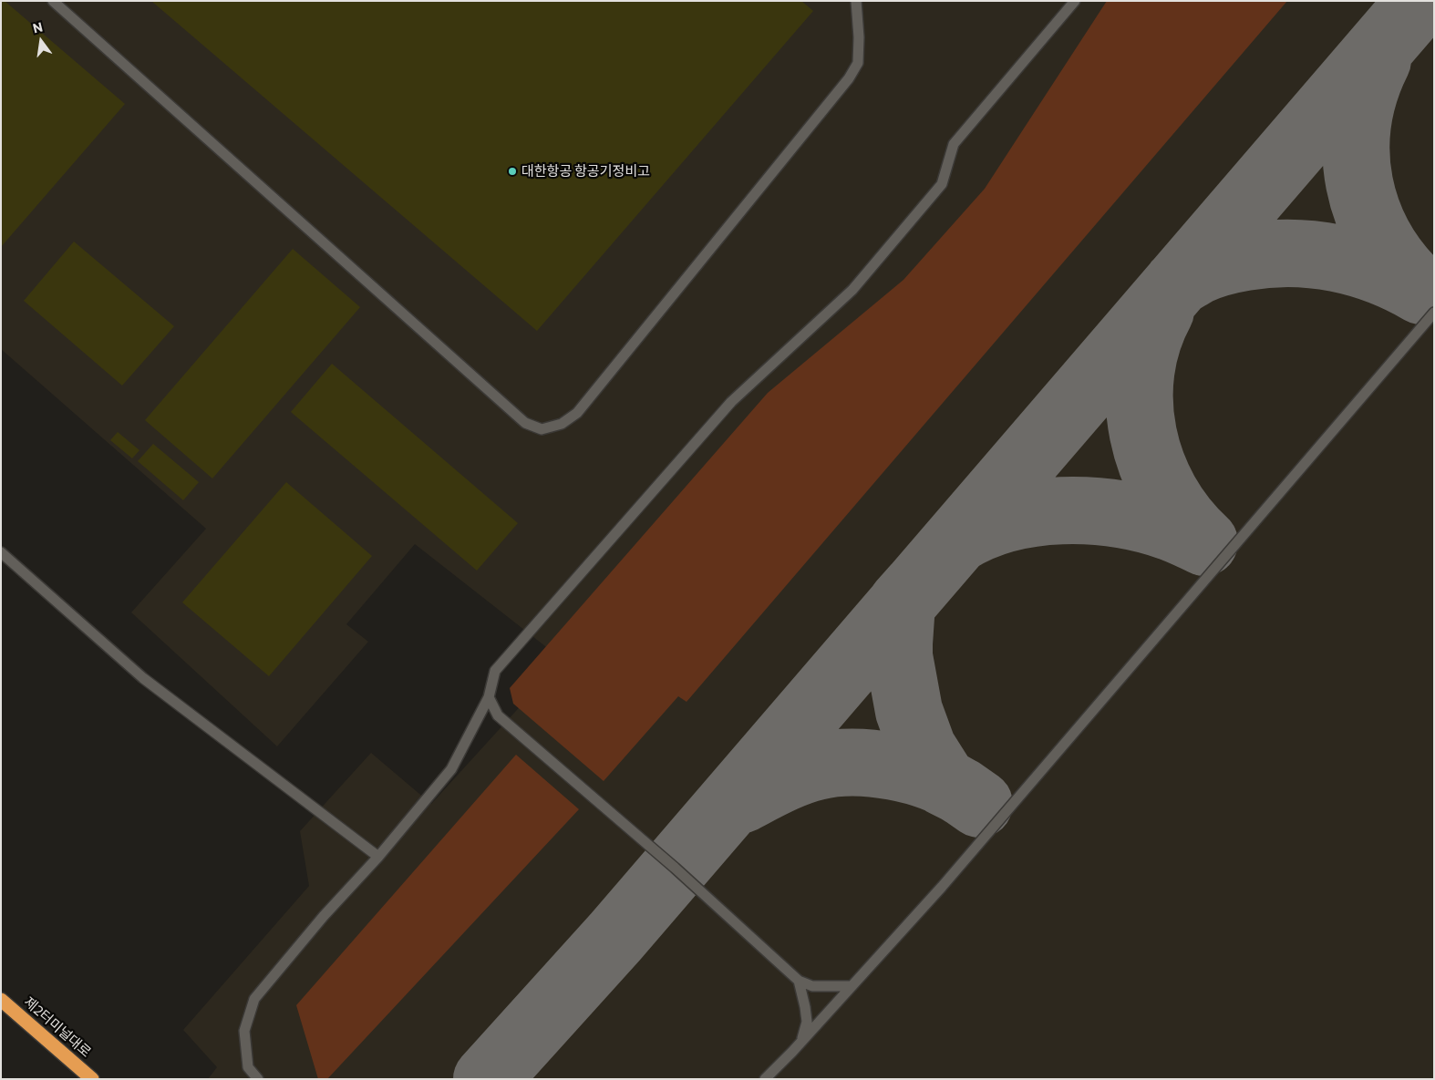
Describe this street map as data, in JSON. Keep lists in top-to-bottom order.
{
  "streets": {
    "highway": ["제2터미널대로"]
  },
  "places": ["대한항공 항공기정비고"],
  "north": "top"
}
